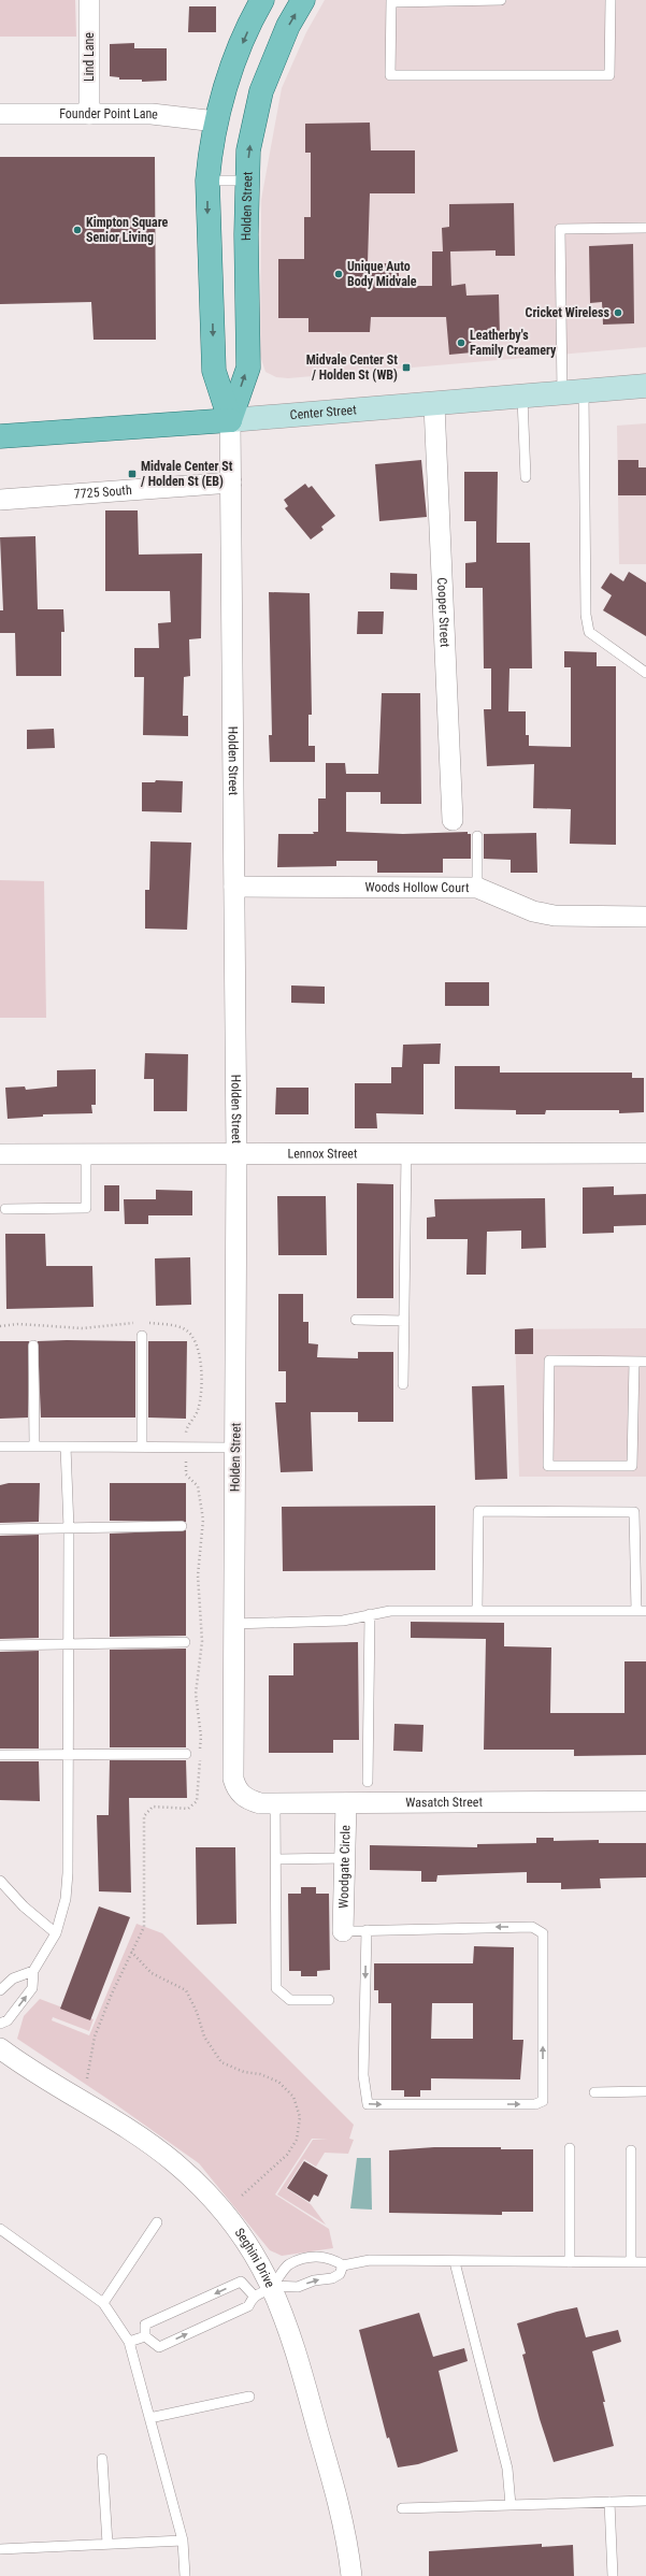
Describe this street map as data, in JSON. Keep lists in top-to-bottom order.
{
  "streets": {
    "main road": ["Holden Street", "Center Street"],
    "street": [
      "Lind Lane",
      "Founder Point Lane",
      "7725 South",
      "Cooper Street",
      "Woods Hollow Court",
      "Lennox Street",
      "Wasatch Street",
      "Woodgate Circle",
      "Seghini Drive"
    ]
  },
  "crossings": [
    ["Lind Lane", "Founder Point Lane"],
    ["Founder Point Lane", "Holden Street"],
    ["Holden Street", "Center Street"],
    ["Holden Street", "7725 South"],
    ["Holden Street", "Woods Hollow Court"],
    ["Holden Street", "Lennox Street"],
    ["Holden Street", "Wasatch Street"],
    ["Center Street", "Cooper Street"],
    ["Wasatch Street", "Woodgate Circle"]
  ],
  "places": {
    "other": [
      "Kimpton Square Senior Living",
      "Unique Auto Body Midvale",
      "Cricket Wireless",
      "Leatherby's Family Creamery"
    ],
    "transit": ["Midvale Center St / Holden St (WB)", "Midvale Center St / Holden St (EB)"]
  }
}
